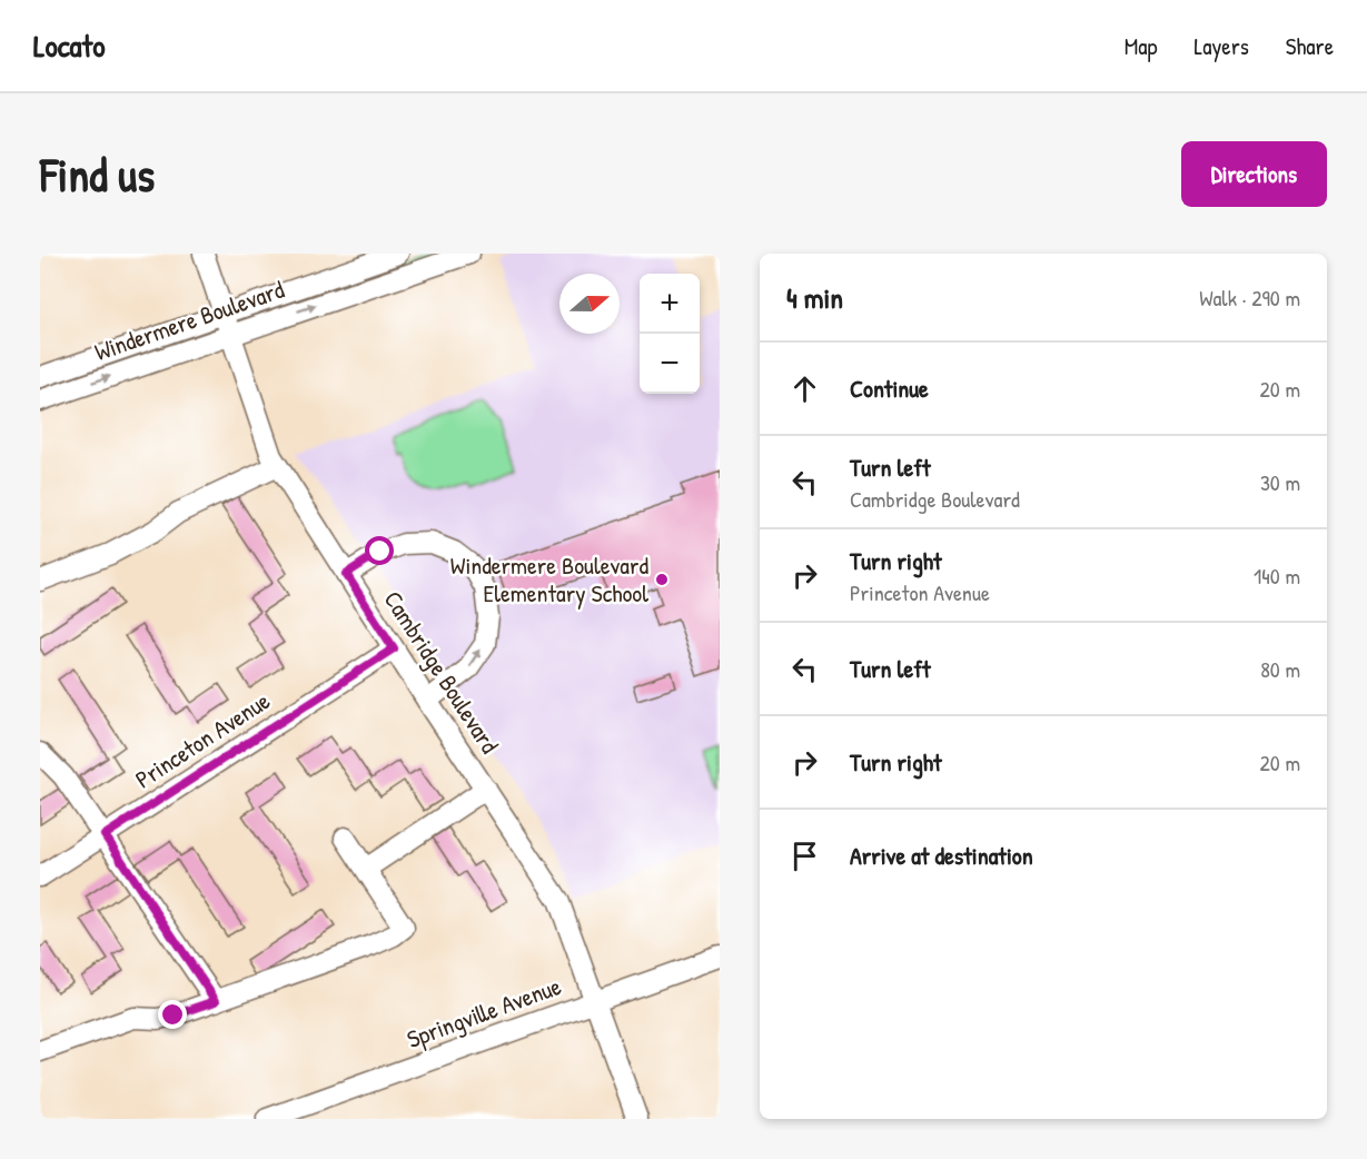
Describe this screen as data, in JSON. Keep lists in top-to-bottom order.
{
  "streets": {
    "street": [
      "Windermere Boulevard",
      "Cambridge Boulevard",
      "Princeton Avenue",
      "Springville Avenue"
    ]
  },
  "crossings": [
    ["Windermere Boulevard", "Cambridge Boulevard"],
    ["Cambridge Boulevard", "Princeton Avenue"],
    ["Cambridge Boulevard", "Springville Avenue"]
  ],
  "places": ["Windermere Boulevard Elementary School"],
  "north": "right",
  "page": {
    "header": "Locato",
    "nav": ["Map", "Layers", "Share"],
    "buttons": "Directions",
    "title": "Find us",
    "heading": ["4 min", "Walk · 290 m"],
    "map_buttons": ["+", "−"],
    "list": [
      ["Continue", "20 m"],
      ["Turn left", "Cambridge Boulevard", "30 m"],
      ["Turn right", "Princeton Avenue", "140 m"],
      ["Turn left", "80 m"],
      ["Turn right", "20 m"],
      "Arrive at destination"
    ]
  }
}
